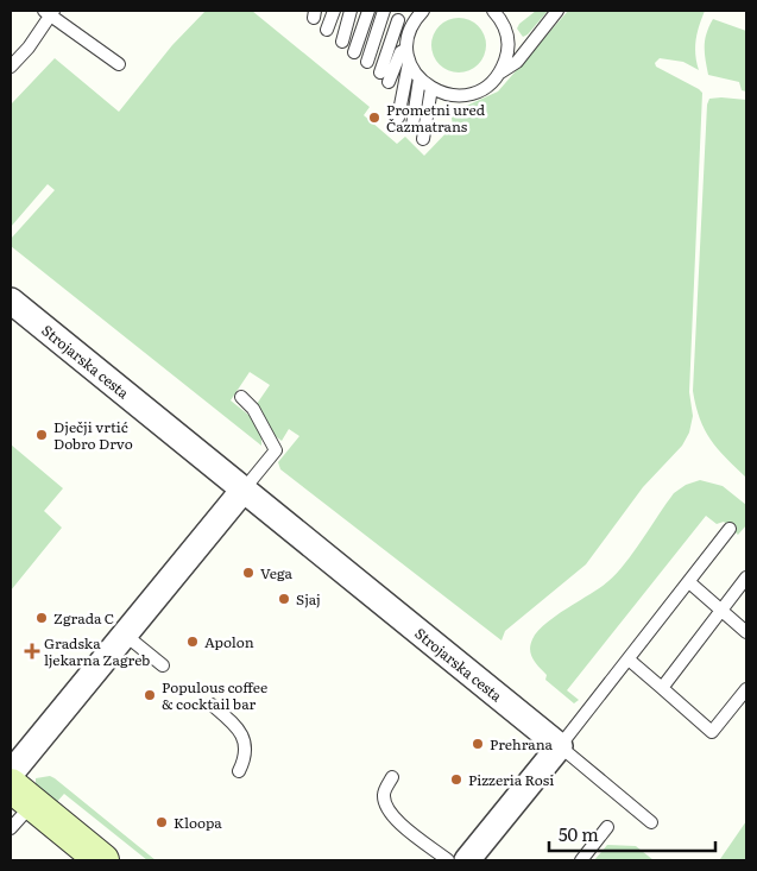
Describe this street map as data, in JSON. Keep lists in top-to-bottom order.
{
  "streets": {
    "street": ["Strojarska cesta"]
  },
  "places": {
    "other": [
      "Prometni ured Čazmatrans",
      "Dječji vrtić Dobro Drvo",
      "Vega",
      "Sjaj",
      "Zgrada C",
      "Apolon",
      "Populous coffee & cocktail bar",
      "Prehrana",
      "Pizzeria Rosi",
      "Kloopa"
    ],
    "health": ["Gradska ljekarna Zagreb"]
  },
  "scale_bar": "50 m"
}
